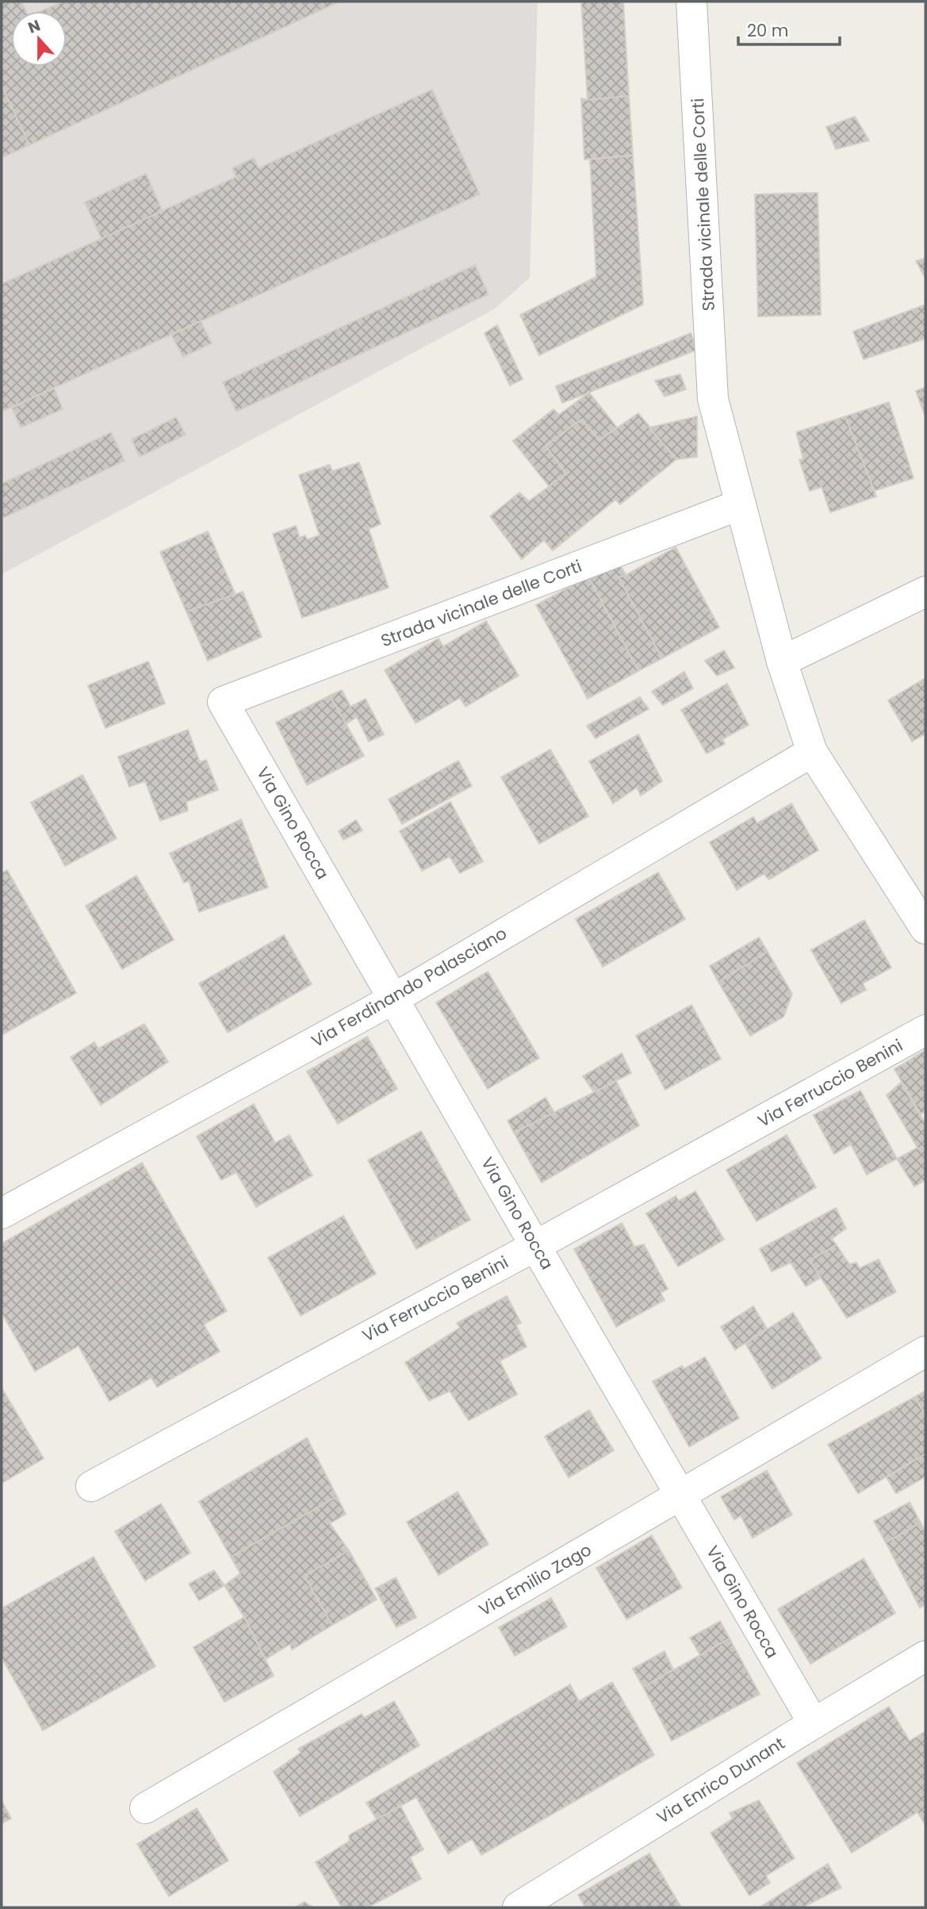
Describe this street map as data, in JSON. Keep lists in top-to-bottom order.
{
  "streets": {
    "street": [
      "Strada vicinale delle Corti",
      "Via Gino Rocca",
      "Via Ferdinando Palasciano",
      "Via Ferruccio Benini",
      "Via Emilio Zago",
      "Via Enrico Dunant"
    ]
  },
  "crossings": [
    ["Strada vicinale delle Corti", "Via Gino Rocca"],
    ["Strada vicinale delle Corti", "Via Ferdinando Palasciano"],
    ["Via Gino Rocca", "Via Ferdinando Palasciano"],
    ["Via Gino Rocca", "Via Ferruccio Benini"],
    ["Via Gino Rocca", "Via Emilio Zago"],
    ["Via Gino Rocca", "Via Enrico Dunant"]
  ],
  "scale_bar": "20 m",
  "north": "top"
}
